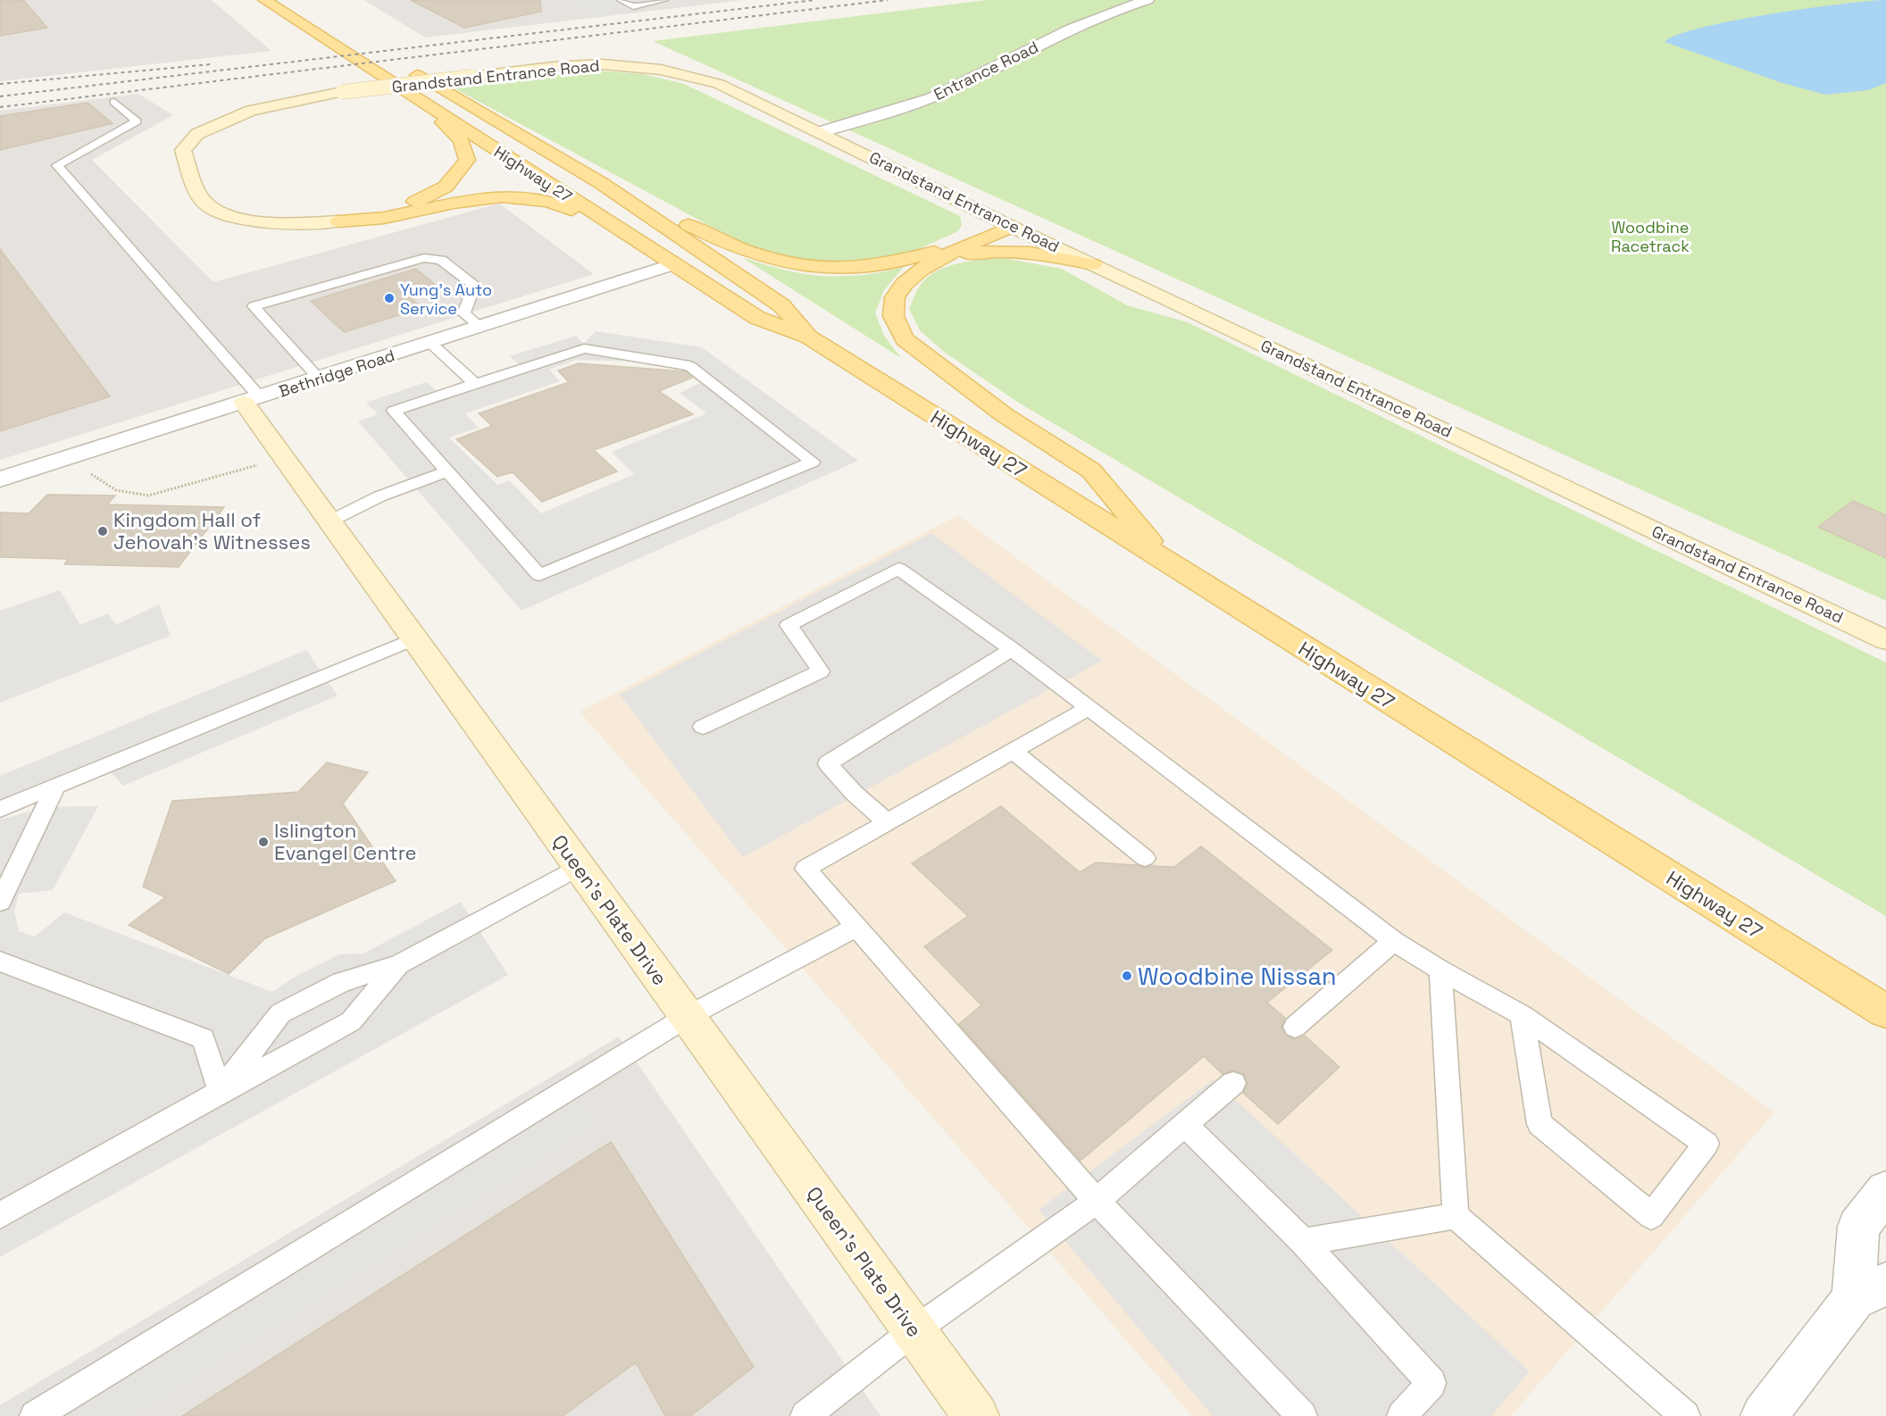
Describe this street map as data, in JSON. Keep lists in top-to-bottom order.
{
  "streets": {
    "main road": ["Highway 27"],
    "street": [
      "Entrance Road",
      "Grandstand Entrance Road",
      "Bethridge Road",
      "Queen's Plate Drive"
    ]
  },
  "crossings": [
    ["Entrance Road", "Grandstand Entrance Road"],
    ["Highway 27", "Bethridge Road"],
    ["Bethridge Road", "Queen's Plate Drive"]
  ],
  "parks": ["Woodbine Racetrack"],
  "places": [
    "Yung’s Auto Service",
    "Kingdom Hall of Jehovah's Witnesses",
    "Islington Evangel Centre",
    "Woodbine Nissan"
  ]
}
